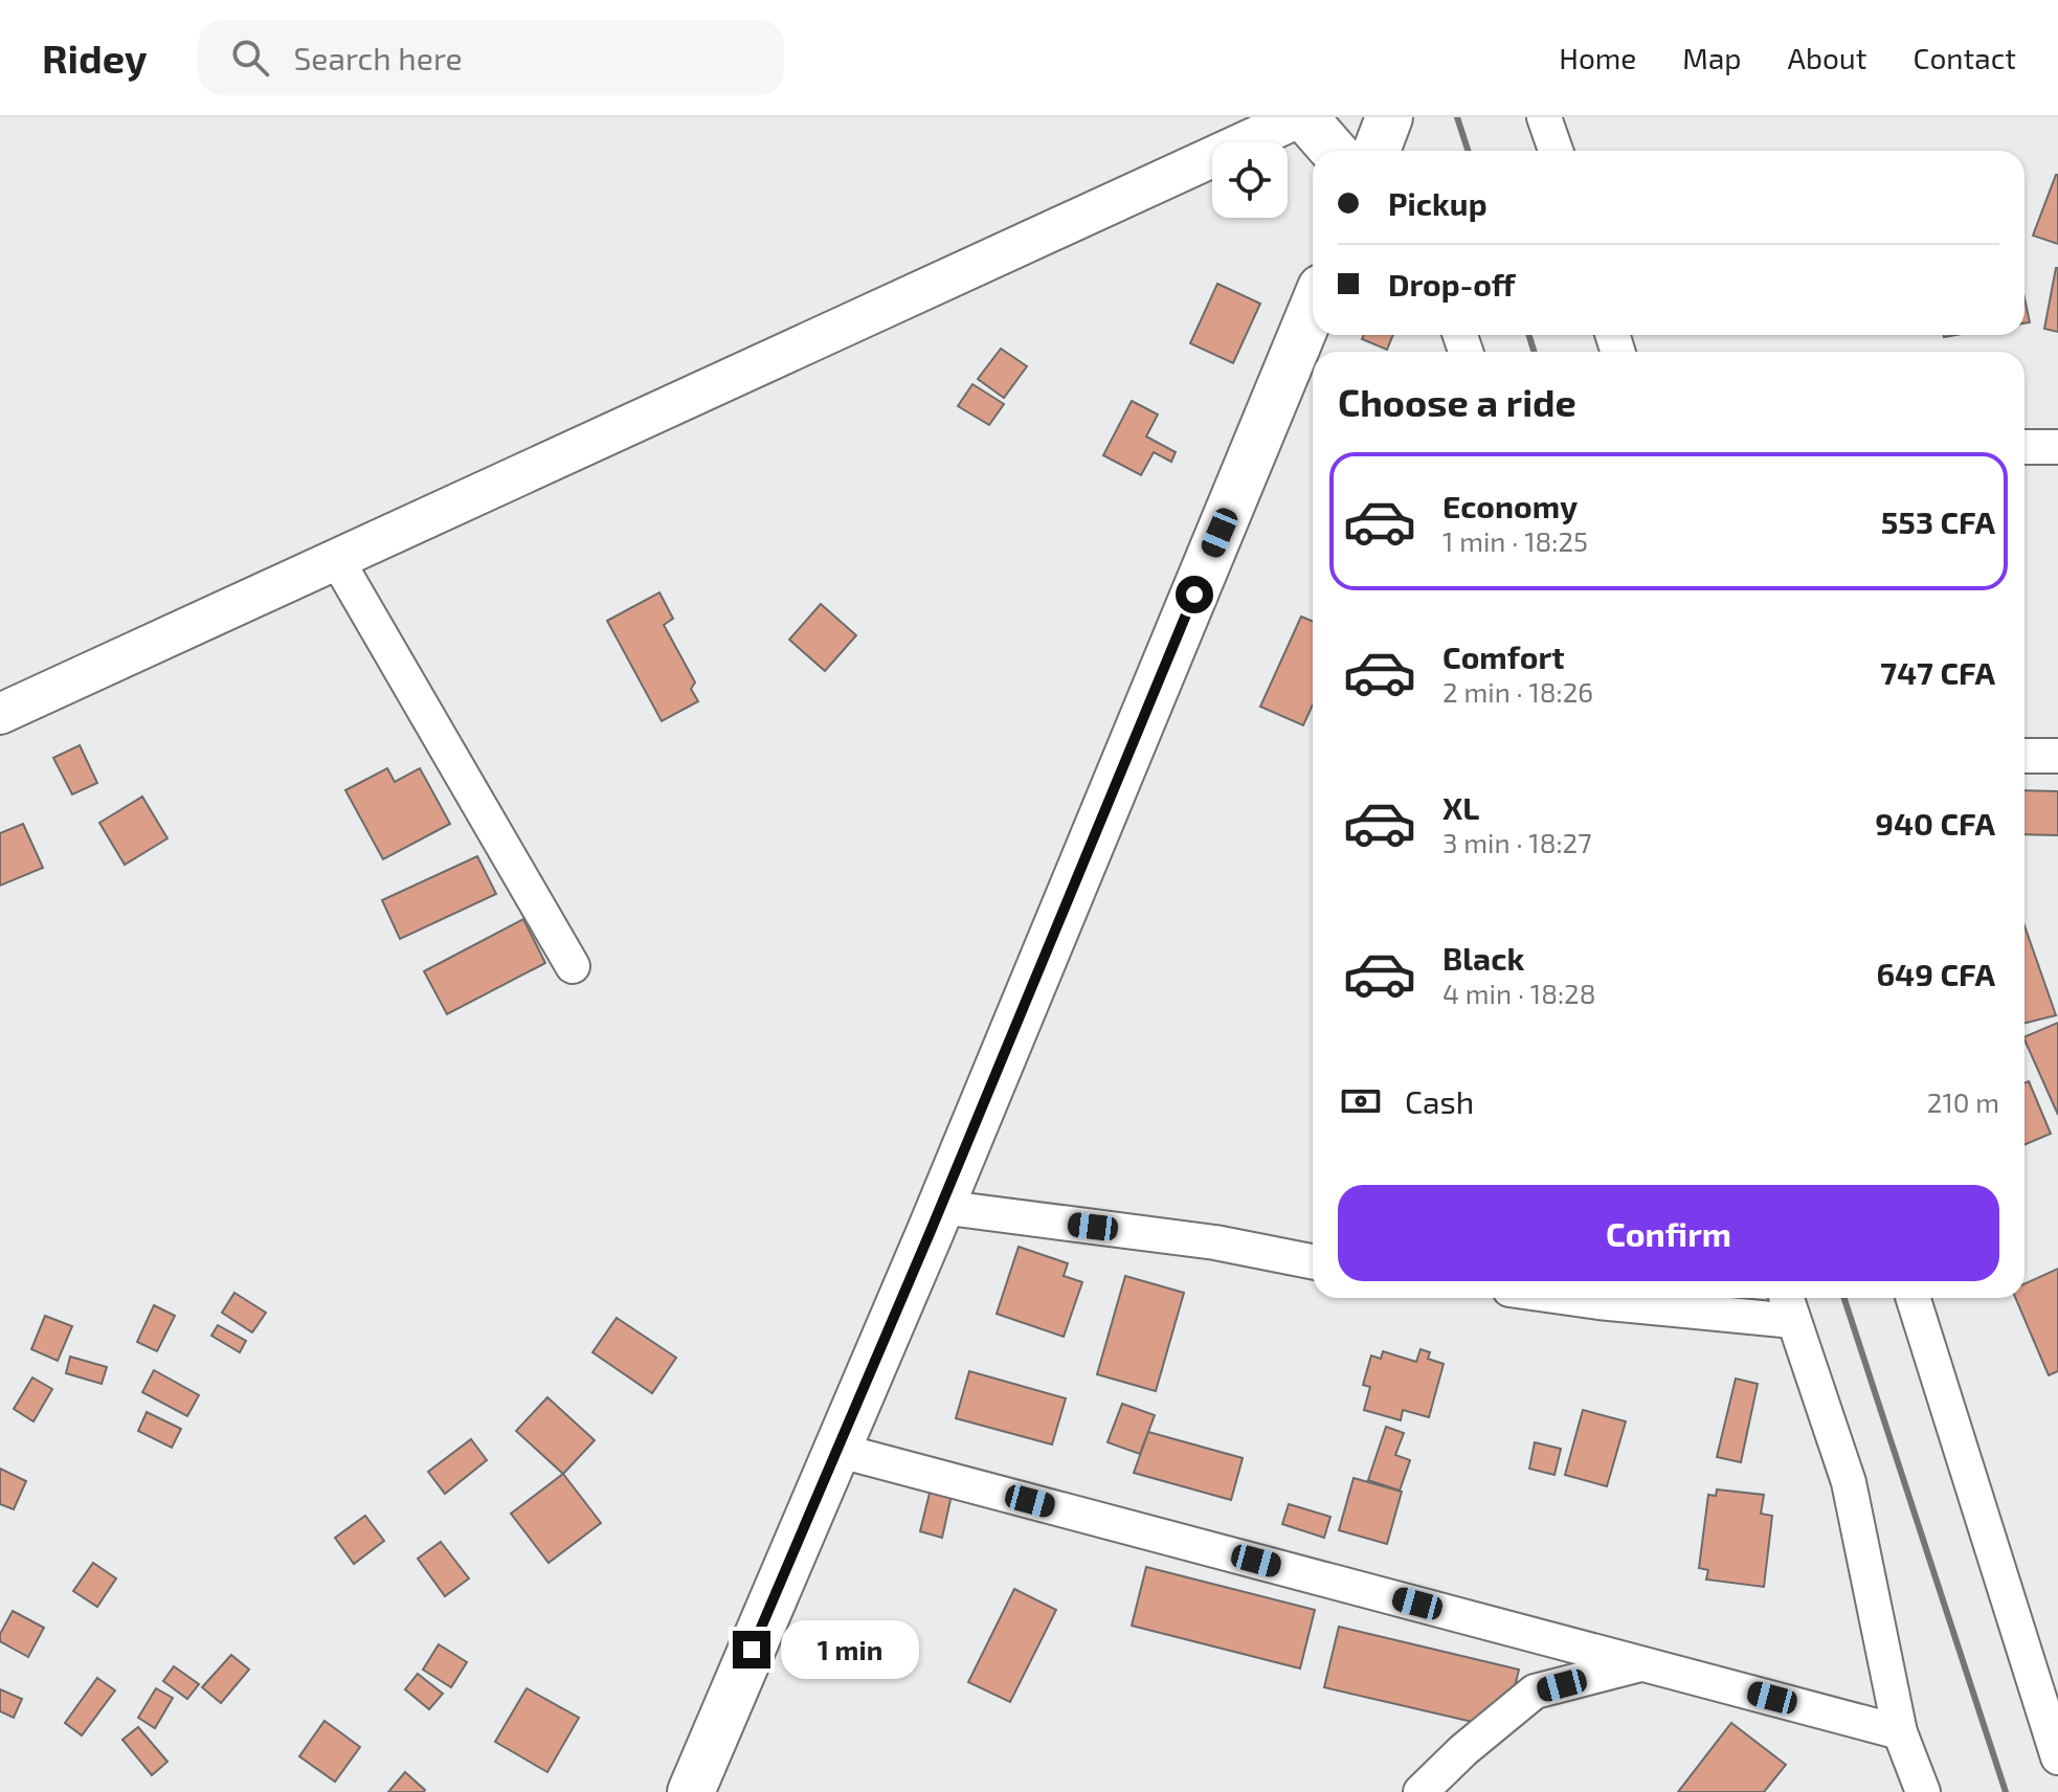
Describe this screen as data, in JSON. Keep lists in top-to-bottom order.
{
  "page": {
    "header": "Ridey",
    "search": "Search here",
    "nav": [
      "Home",
      "Map",
      "About",
      "Contact"
    ],
    "banner": ["Pickup", "Drop-off"],
    "heading": "Choose a ride",
    "list": [
      {
        "name": "Economy",
        "note": "1 min · 18:25",
        "value": "553 CFA"
      },
      {
        "name": "Comfort",
        "note": "2 min · 18:26",
        "value": "747 CFA"
      },
      {
        "name": "XL",
        "note": "3 min · 18:27",
        "value": "940 CFA"
      },
      {
        "name": "Black",
        "note": "4 min · 18:28",
        "value": "649 CFA"
      }
    ],
    "pay": ["Cash", "210 m"],
    "buttons": "Confirm",
    "bubble": "1 min"
  }
}
